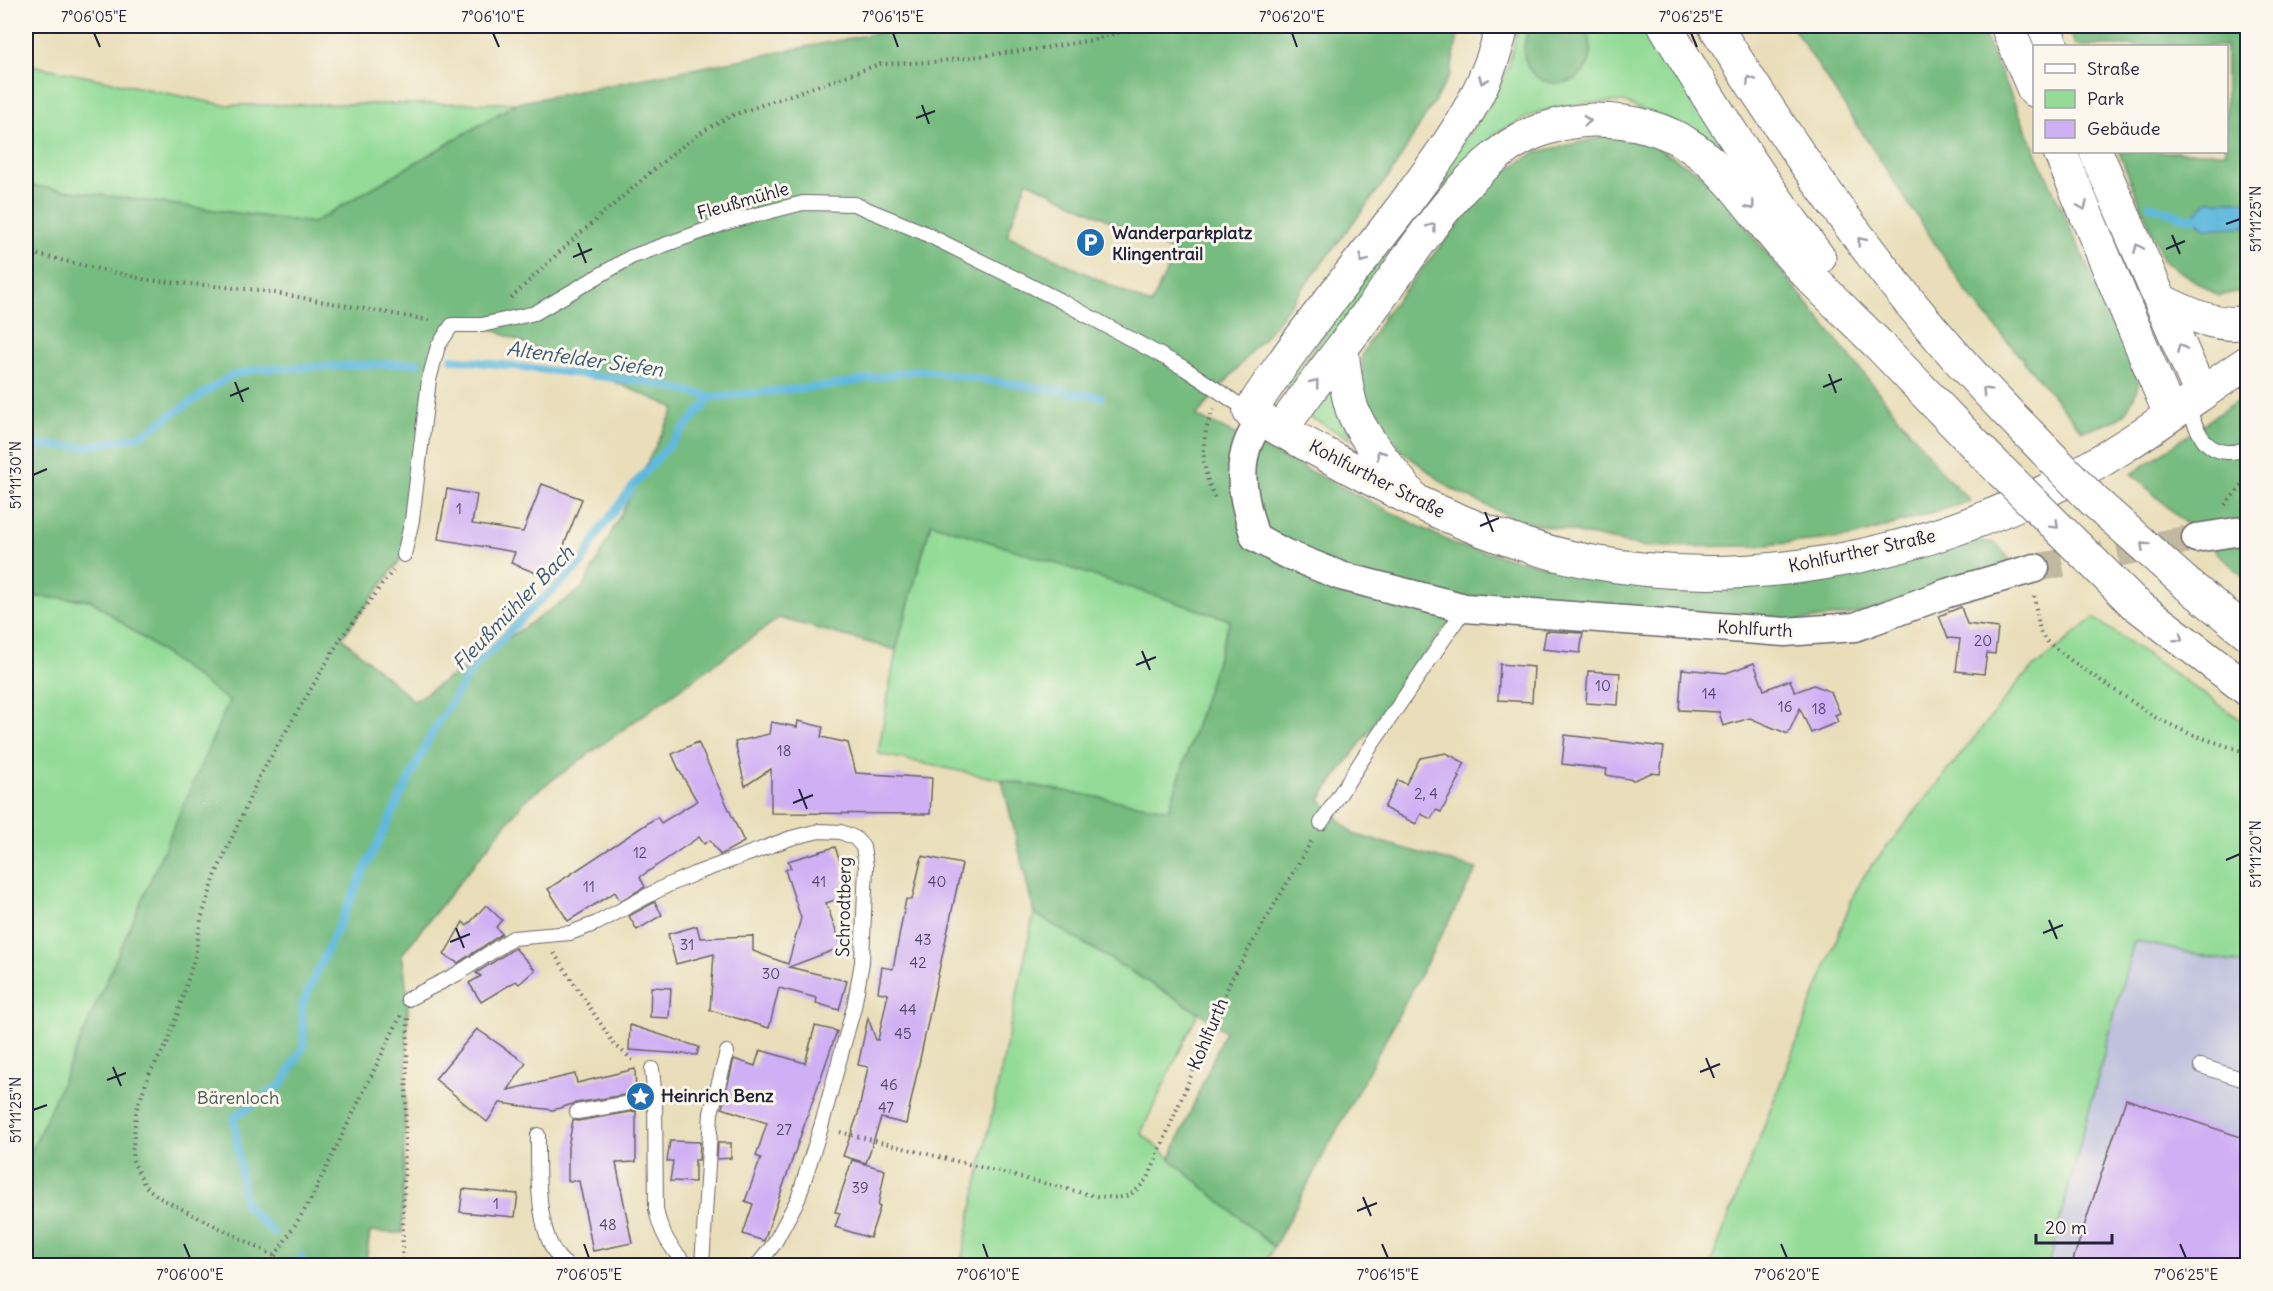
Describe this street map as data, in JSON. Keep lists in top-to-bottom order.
{
  "streets": {
    "main road": ["Kohlfurther Straße"],
    "street": ["Kohlfurth"],
    "lane": ["Fleußmühle", "Schrodtberg"]
  },
  "crossings": [
    ["Fleußmühle", "Kohlfurther Straße"],
    ["Fleußmühle", "Kohlfurth"],
    ["Kohlfurther Straße", "Kohlfurth"],
    ["Kohlfurth", "Schrodtberg"]
  ],
  "water": ["Altenfelder Siefen", "Fleußmühler Bach"],
  "parks": ["Bärenloch"],
  "places": {
    "parking": ["Wanderparkplatz Klingentrail"],
    "place": ["Heinrich Benz"]
  },
  "house_numbers": [
    "1",
    "20",
    "10",
    "14",
    "16",
    "18",
    "18",
    "2, 4",
    "12",
    "41",
    "40",
    "11",
    "43",
    "31",
    "42",
    "30",
    "44",
    "45",
    "46",
    "47",
    "27",
    "39",
    "1",
    "48"
  ],
  "legend": ["Straße", "Park", "Gebäude"],
  "scale_bar": "20 m",
  "coordinates": [
    "7°06'05\"E",
    "7°06'10\"E",
    "7°06'15\"E",
    "7°06'20\"E",
    "7°06'25\"E",
    "51°11'25\"N",
    "51°11'30\"N",
    "51°11'20\"N",
    "7°06'00\"E"
  ]
}
